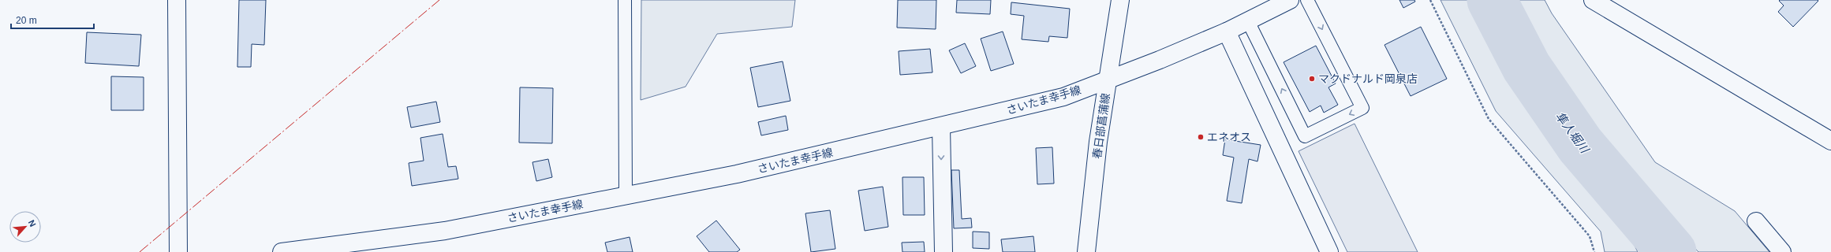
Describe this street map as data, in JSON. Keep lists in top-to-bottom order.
{
  "streets": {
    "main road": ["さいたま幸手線", "春日部菖蒲線"]
  },
  "crossings": [
    ["さいたま幸手線", "春日部菖蒲線"]
  ],
  "water": ["隼人堀川"],
  "places": ["マクドナルド岡泉店", "エネオス"],
  "scale_bar": "20 m",
  "north": "top right"
}
